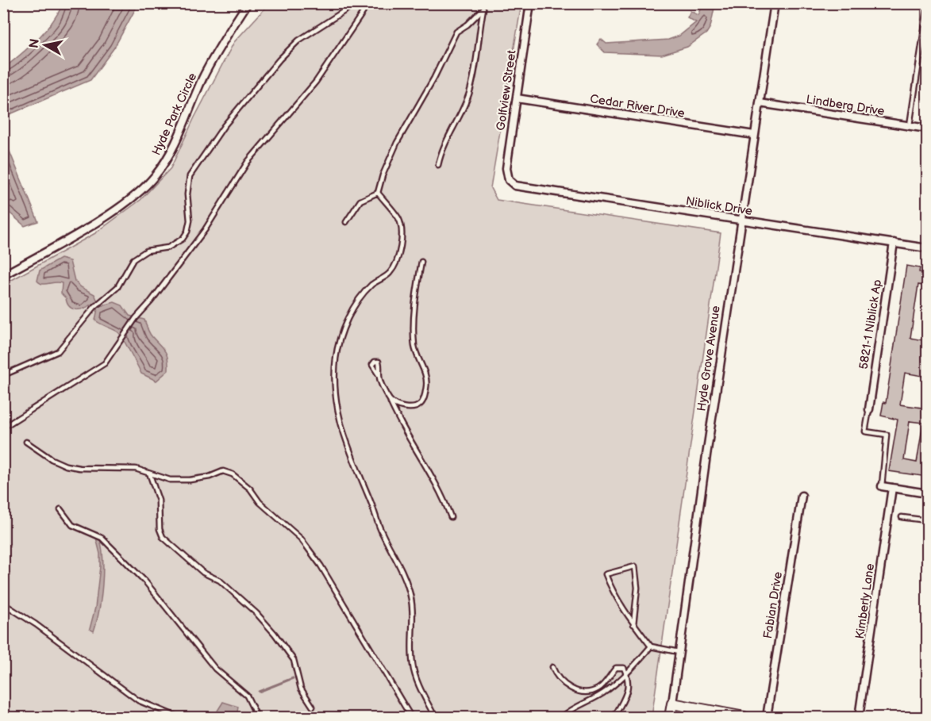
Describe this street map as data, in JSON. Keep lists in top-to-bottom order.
{
  "streets": {
    "street": [
      "Golfview Street",
      "Lindberg Drive",
      "Cedar River Drive",
      "Hyde Park Circle",
      "Niblick Drive",
      "5821-1 Niblick Ap",
      "Hyde Grove Avenue",
      "Kimberly Lane",
      "Fabian Drive"
    ]
  },
  "crossings": [
    ["Golfview Street", "Cedar River Drive"],
    ["Golfview Street", "Niblick Drive"],
    ["Lindberg Drive", "Hyde Grove Avenue"],
    ["Cedar River Drive", "Hyde Grove Avenue"],
    ["Niblick Drive", "5821-1 Niblick Ap"],
    ["Niblick Drive", "Hyde Grove Avenue"]
  ],
  "north": "left"
}
